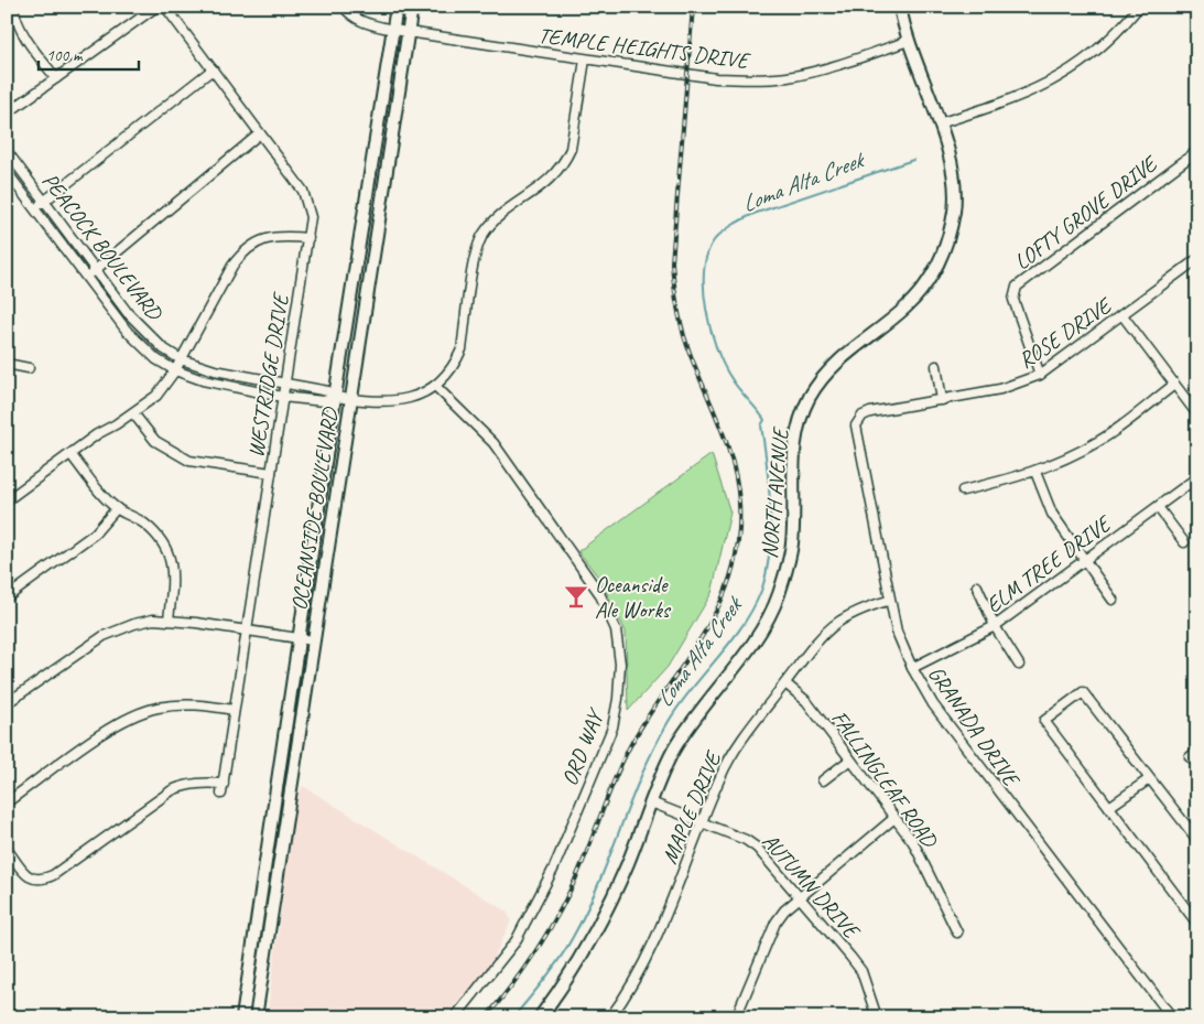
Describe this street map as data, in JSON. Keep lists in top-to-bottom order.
{
  "streets": {
    "main road": ["NORTH AVENUE", "OCEANSIDE BOULEVARD"],
    "street": [
      "TEMPLE HEIGHTS DRIVE",
      "LOFTY GROVE DRIVE",
      "PEACOCK BOULEVARD",
      "ROSE DRIVE",
      "WESTRIDGE DRIVE",
      "ELM TREE DRIVE",
      "GRANADA DRIVE",
      "ORD WAY",
      "FALLINGLEAF ROAD",
      "MAPLE DRIVE",
      "AUTUMN DRIVE"
    ]
  },
  "crossings": [
    ["TEMPLE HEIGHTS DRIVE", "PEACOCK BOULEVARD"],
    ["TEMPLE HEIGHTS DRIVE", "NORTH AVENUE"],
    ["TEMPLE HEIGHTS DRIVE", "OCEANSIDE BOULEVARD"],
    ["LOFTY GROVE DRIVE", "ROSE DRIVE"],
    ["PEACOCK BOULEVARD", "WESTRIDGE DRIVE"],
    ["PEACOCK BOULEVARD", "OCEANSIDE BOULEVARD"],
    ["PEACOCK BOULEVARD", "ORD WAY"],
    ["ROSE DRIVE", "GRANADA DRIVE"],
    ["NORTH AVENUE", "AUTUMN DRIVE"],
    ["ELM TREE DRIVE", "GRANADA DRIVE"],
    ["GRANADA DRIVE", "MAPLE DRIVE"],
    ["FALLINGLEAF ROAD", "MAPLE DRIVE"],
    ["MAPLE DRIVE", "AUTUMN DRIVE"]
  ],
  "water": ["Loma Alta Creek"],
  "places": {
    "bar": ["Oceanside Ale Works"]
  },
  "scale_bar": "100 m"
}
